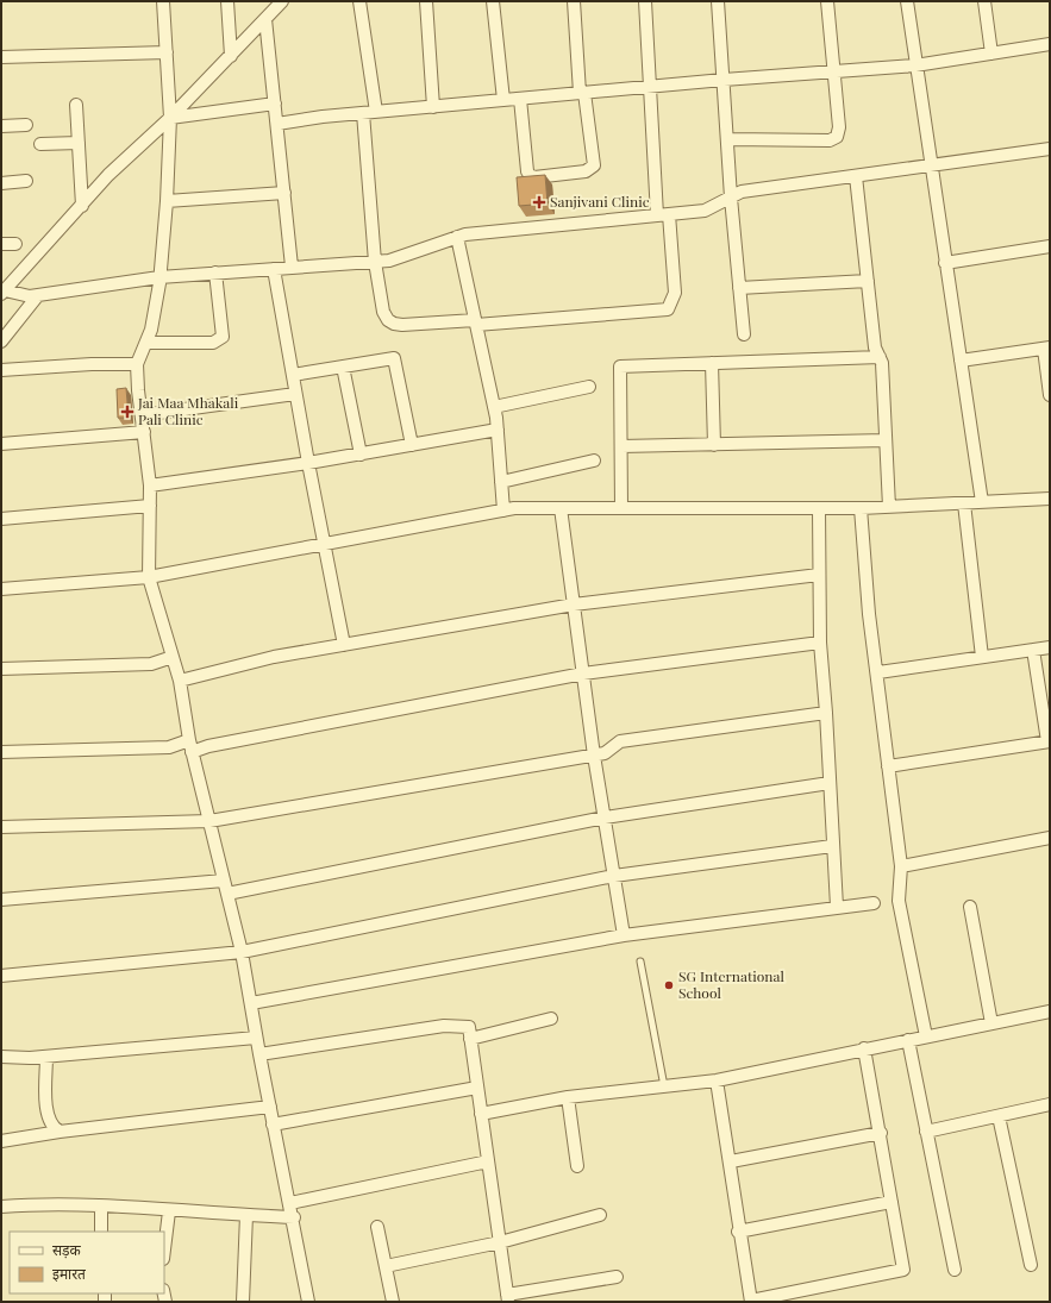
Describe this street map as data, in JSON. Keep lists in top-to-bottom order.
{
  "places": {
    "health": ["Sanjivani Clinic", "Jai Maa Mhakali Pali Clinic"],
    "other": ["SG International School"]
  },
  "legend": ["सड़क", "इमारत"]
}
